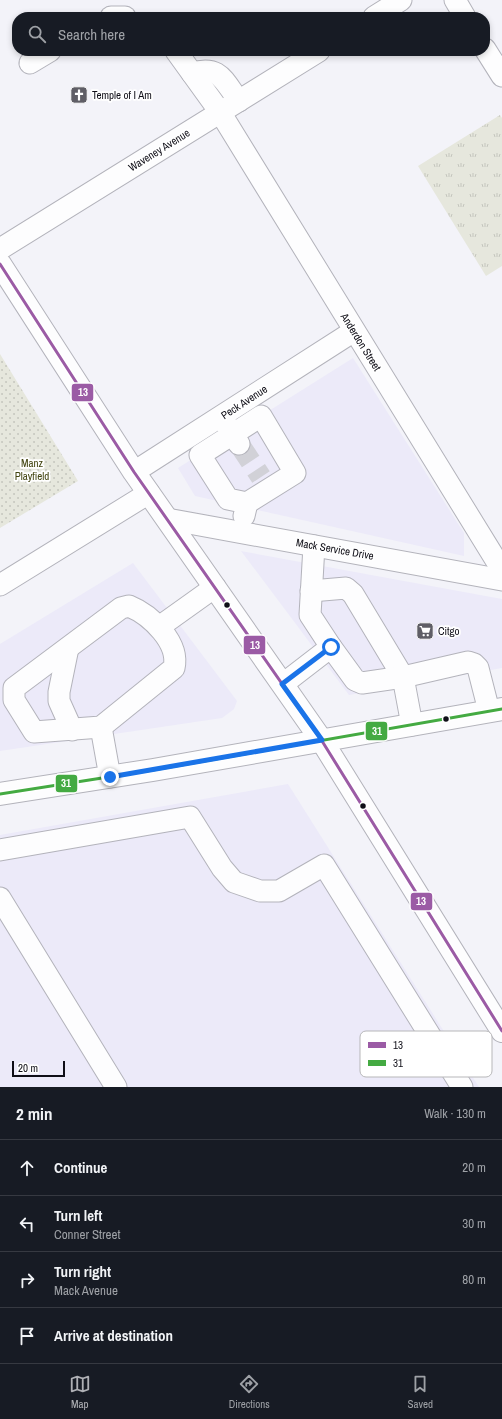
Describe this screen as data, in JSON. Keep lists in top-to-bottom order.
{
  "streets": {
    "street": [
      "Waveney Avenue",
      "Anderdon Street",
      "Peck Avenue",
      "Mack Service Drive"
    ]
  },
  "crossings": [
    ["Waveney Avenue", "Anderdon Street"],
    ["Anderdon Street", "Peck Avenue"]
  ],
  "parks": ["Manz Playfield"],
  "places": {
    "church": ["Temple of I Am"],
    "supermarket": ["Citgo"]
  },
  "lines": ["transit line 13", "transit line 31"],
  "legend": ["13", "31"],
  "scale_bar": "20 m",
  "page": {
    "search": "Search here",
    "scale": "20 m",
    "heading": ["2 min", "Walk · 130 m"],
    "list": [
      ["Continue", "20 m"],
      ["Turn left", "Conner Street", "30 m"],
      ["Turn right", "Mack Avenue", "80 m"],
      "Arrive at destination"
    ],
    "nav": ["Map", "Directions", "Saved"]
  }
}
